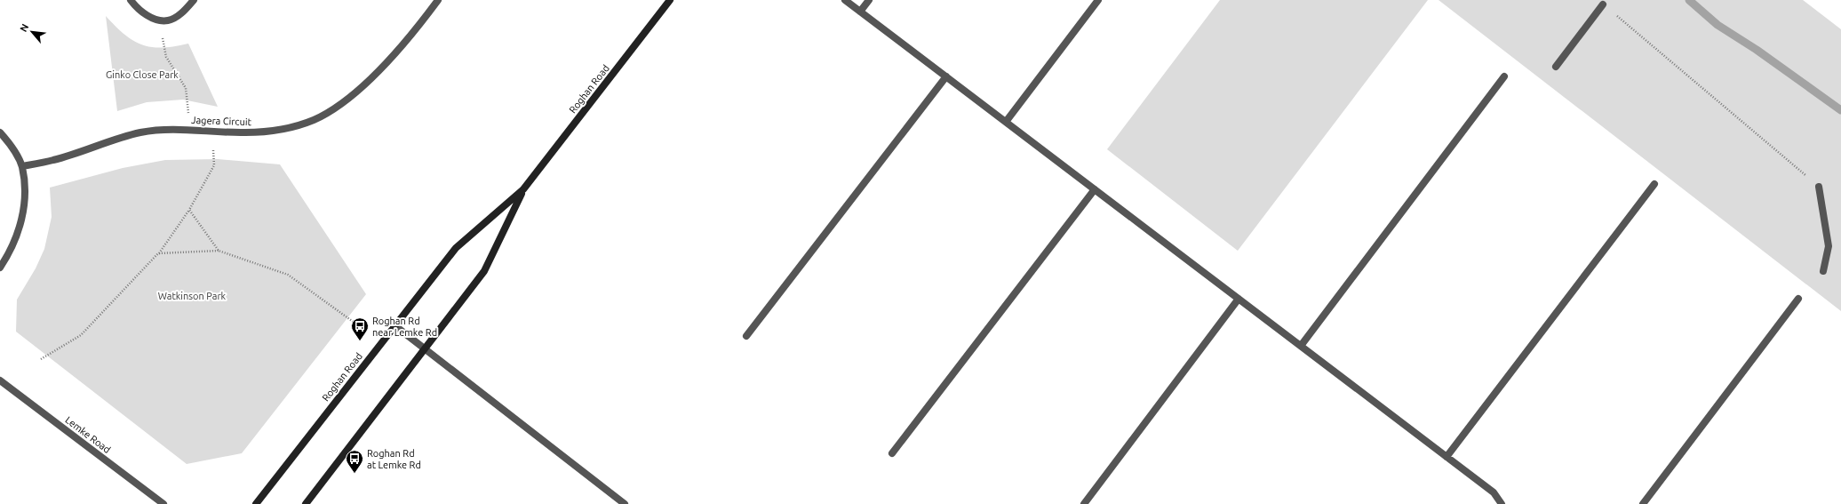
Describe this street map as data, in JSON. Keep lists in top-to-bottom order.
{
  "streets": {
    "main road": ["Roghan Road"],
    "street": ["Jagera Circuit", "Lemke Road"]
  },
  "parks": ["Ginko Close Park", "Watkinson Park"],
  "places": {
    "bus stop": ["Roghan Rd near Lemke Rd", "Roghan Rd at Lemke Rd"]
  },
  "north": "top left"
}
